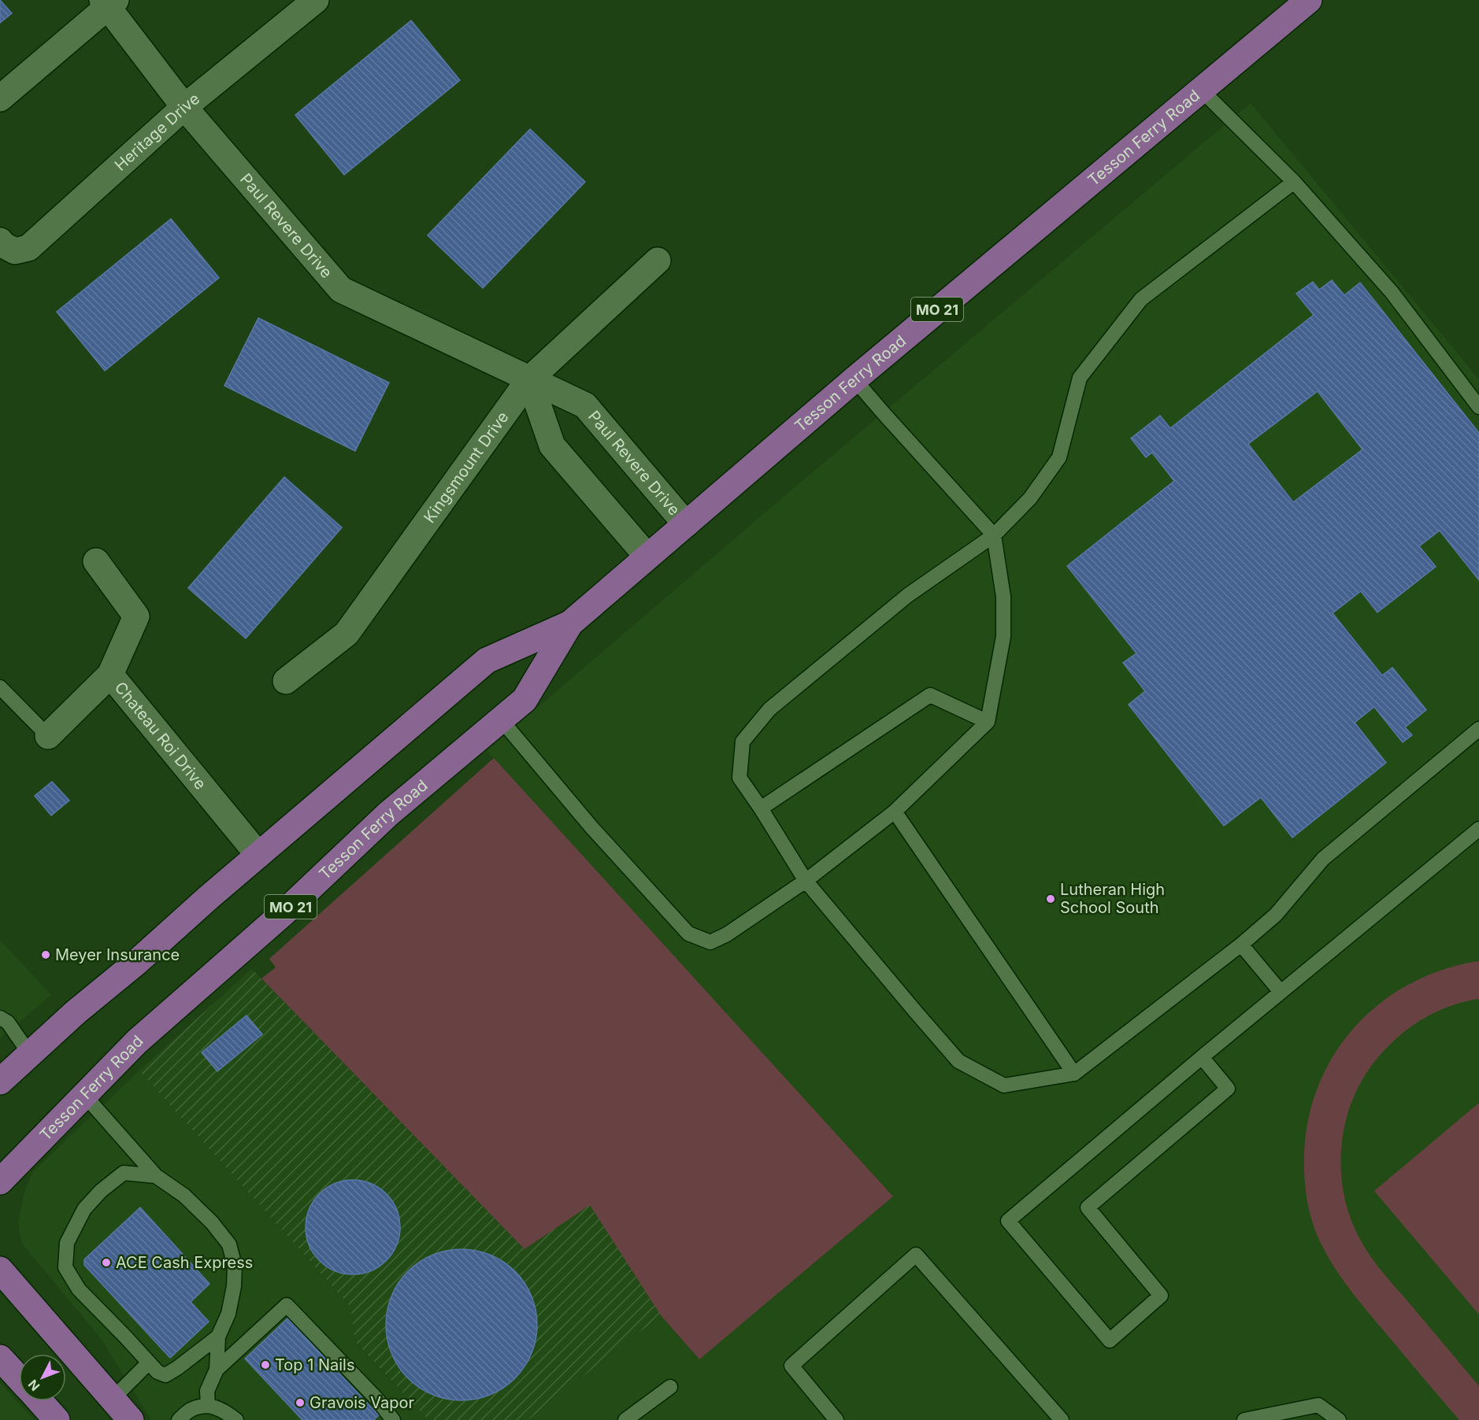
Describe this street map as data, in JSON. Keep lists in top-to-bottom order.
{
  "streets": {
    "main road": ["Tesson Ferry Road", "MO 21"],
    "street": [
      "Heritage Drive",
      "Paul Revere Drive",
      "Kingsmount Drive",
      "Chateau Roi Drive"
    ]
  },
  "crossings": [
    ["Heritage Drive", "Paul Revere Drive"],
    ["Tesson Ferry Road", "Paul Revere Drive"],
    ["Tesson Ferry Road", "Chateau Roi Drive"],
    ["Paul Revere Drive", "Kingsmount Drive"]
  ],
  "places": [
    "Lutheran High School South",
    "Meyer Insurance",
    "ACE Cash Express",
    "Top 1 Nails",
    "Gravois Vapor"
  ],
  "north": "bottom left"
}
